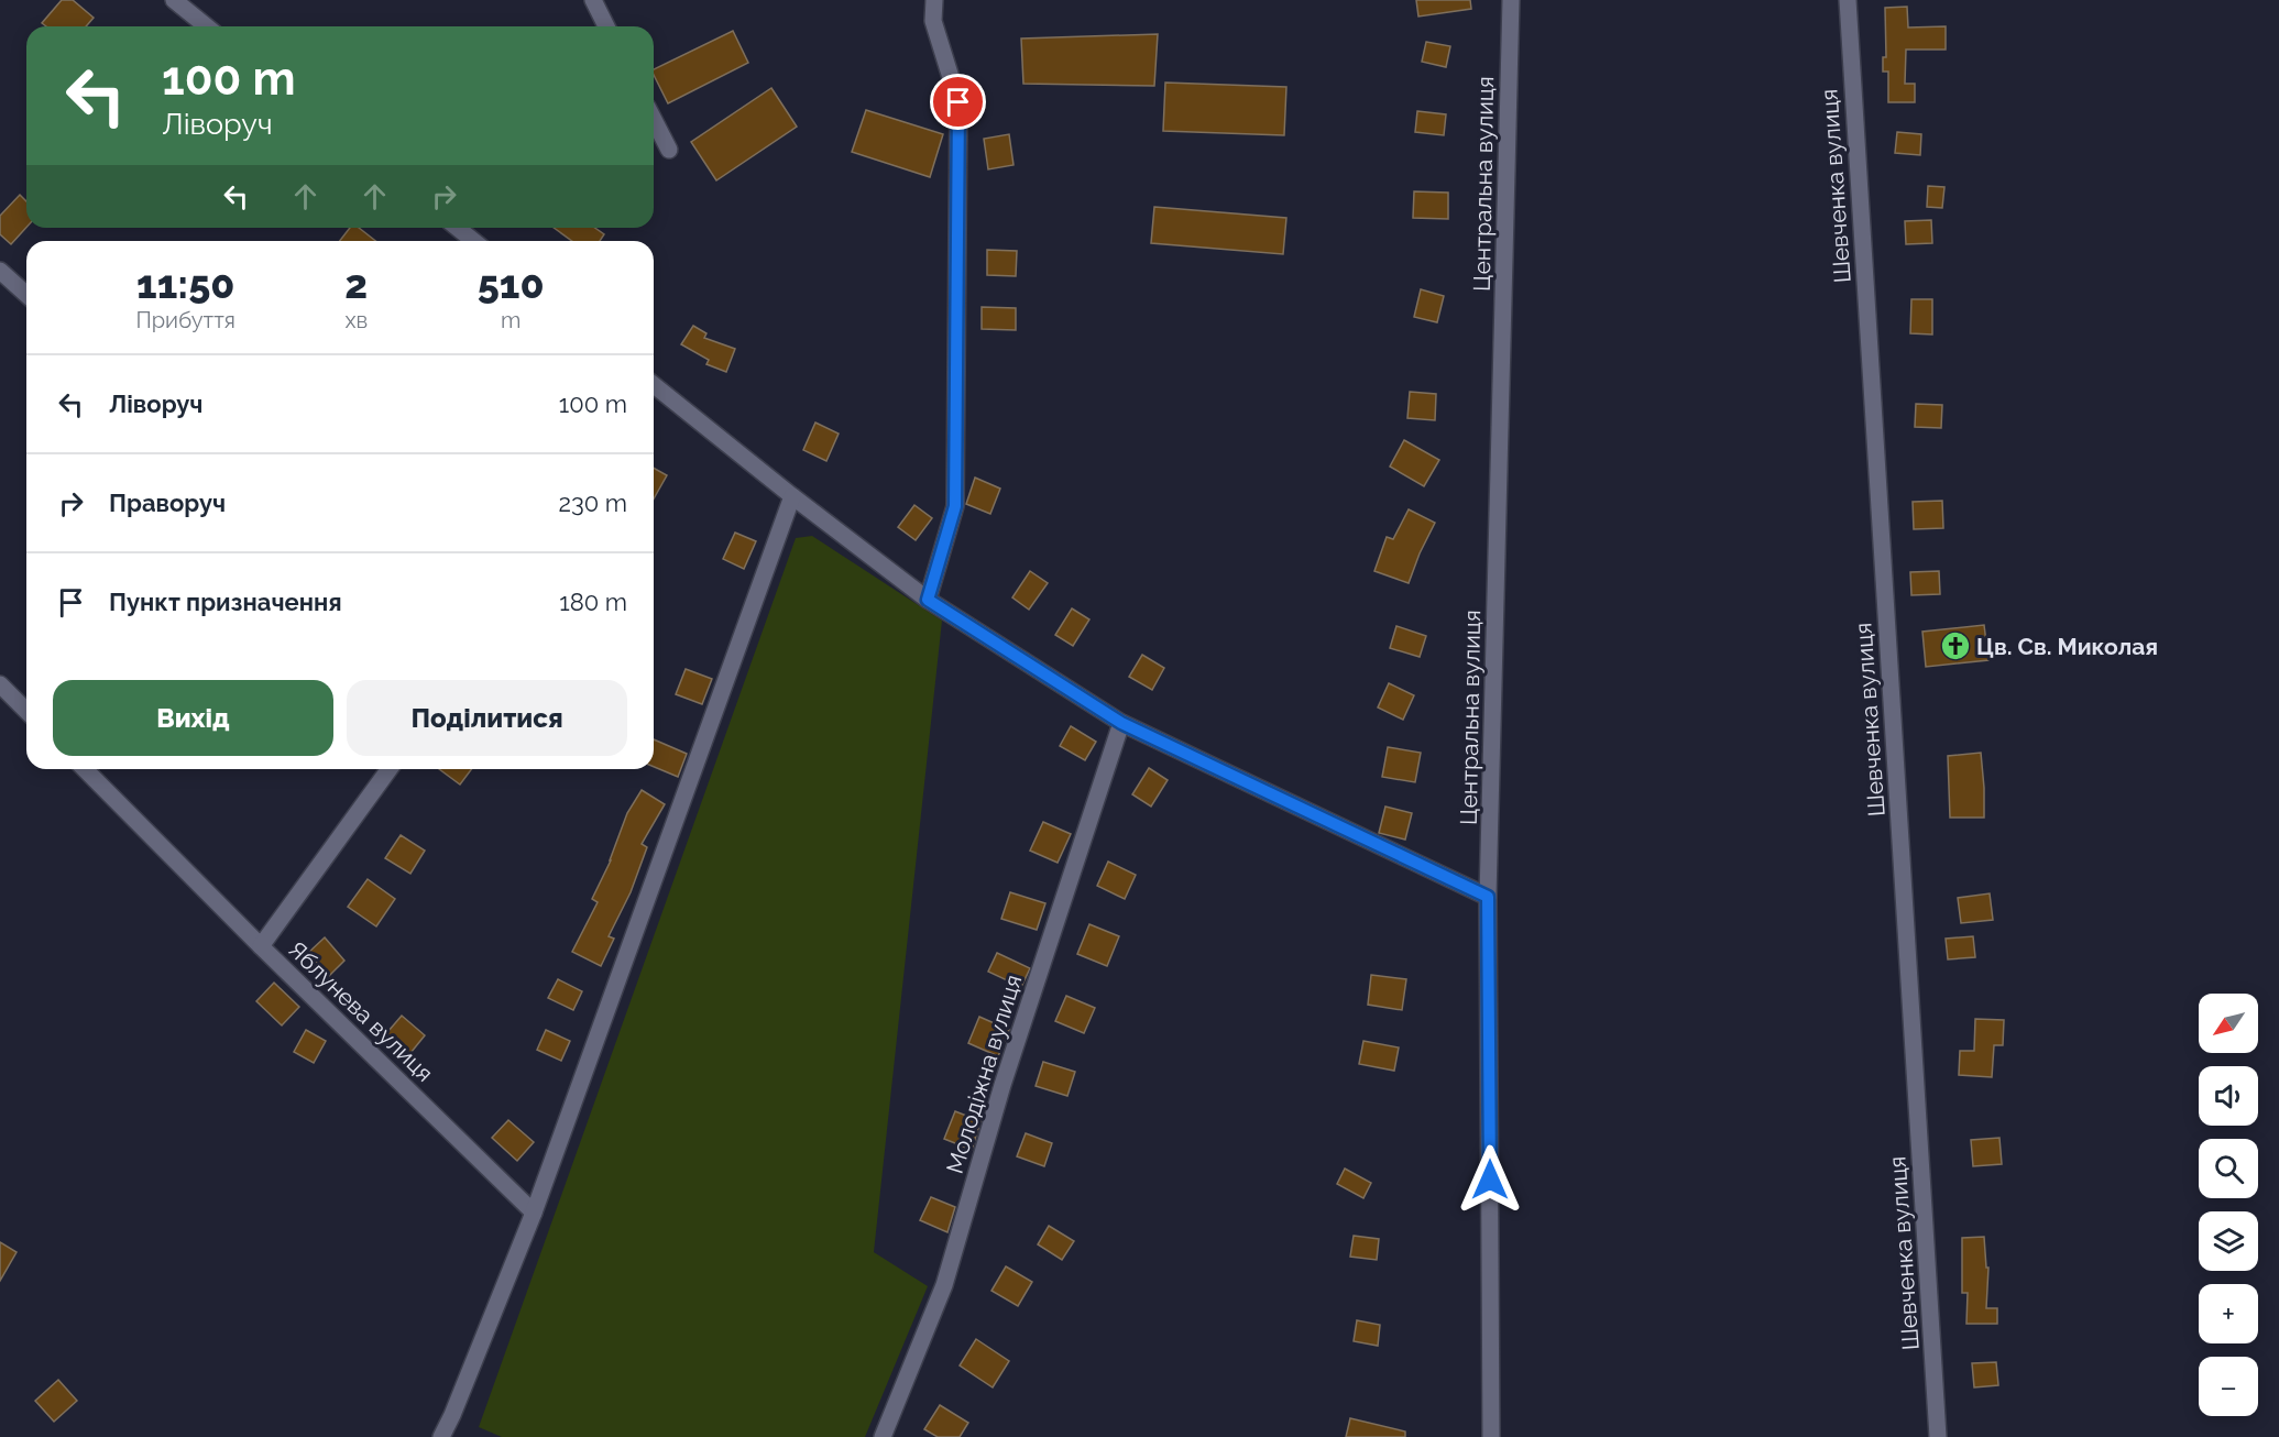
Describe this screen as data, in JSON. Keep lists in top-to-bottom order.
{
  "streets": {
    "street": [
      "Центральна вулиця",
      "Шевченка вулиця",
      "Яблунева вулиця",
      "Молодіжна вулиця"
    ]
  },
  "places": {
    "church": ["Цв. Св. Миколая"]
  },
  "north": "bottom left",
  "page": {
    "turn": ["100 m", "Ліворуч"],
    "eta": [
      "11:50",
      "Прибуття",
      "2",
      "хв",
      "510",
      "m"
    ],
    "list": [
      {
        "name": "Ліворуч",
        "value": "100 m"
      },
      {
        "name": "Праворуч",
        "value": "230 m"
      },
      {
        "name": "Пункт призначення",
        "value": "180 m"
      }
    ],
    "buttons": ["Вихід", "Поділитися"],
    "map_buttons": ["+", "−"]
  }
}
